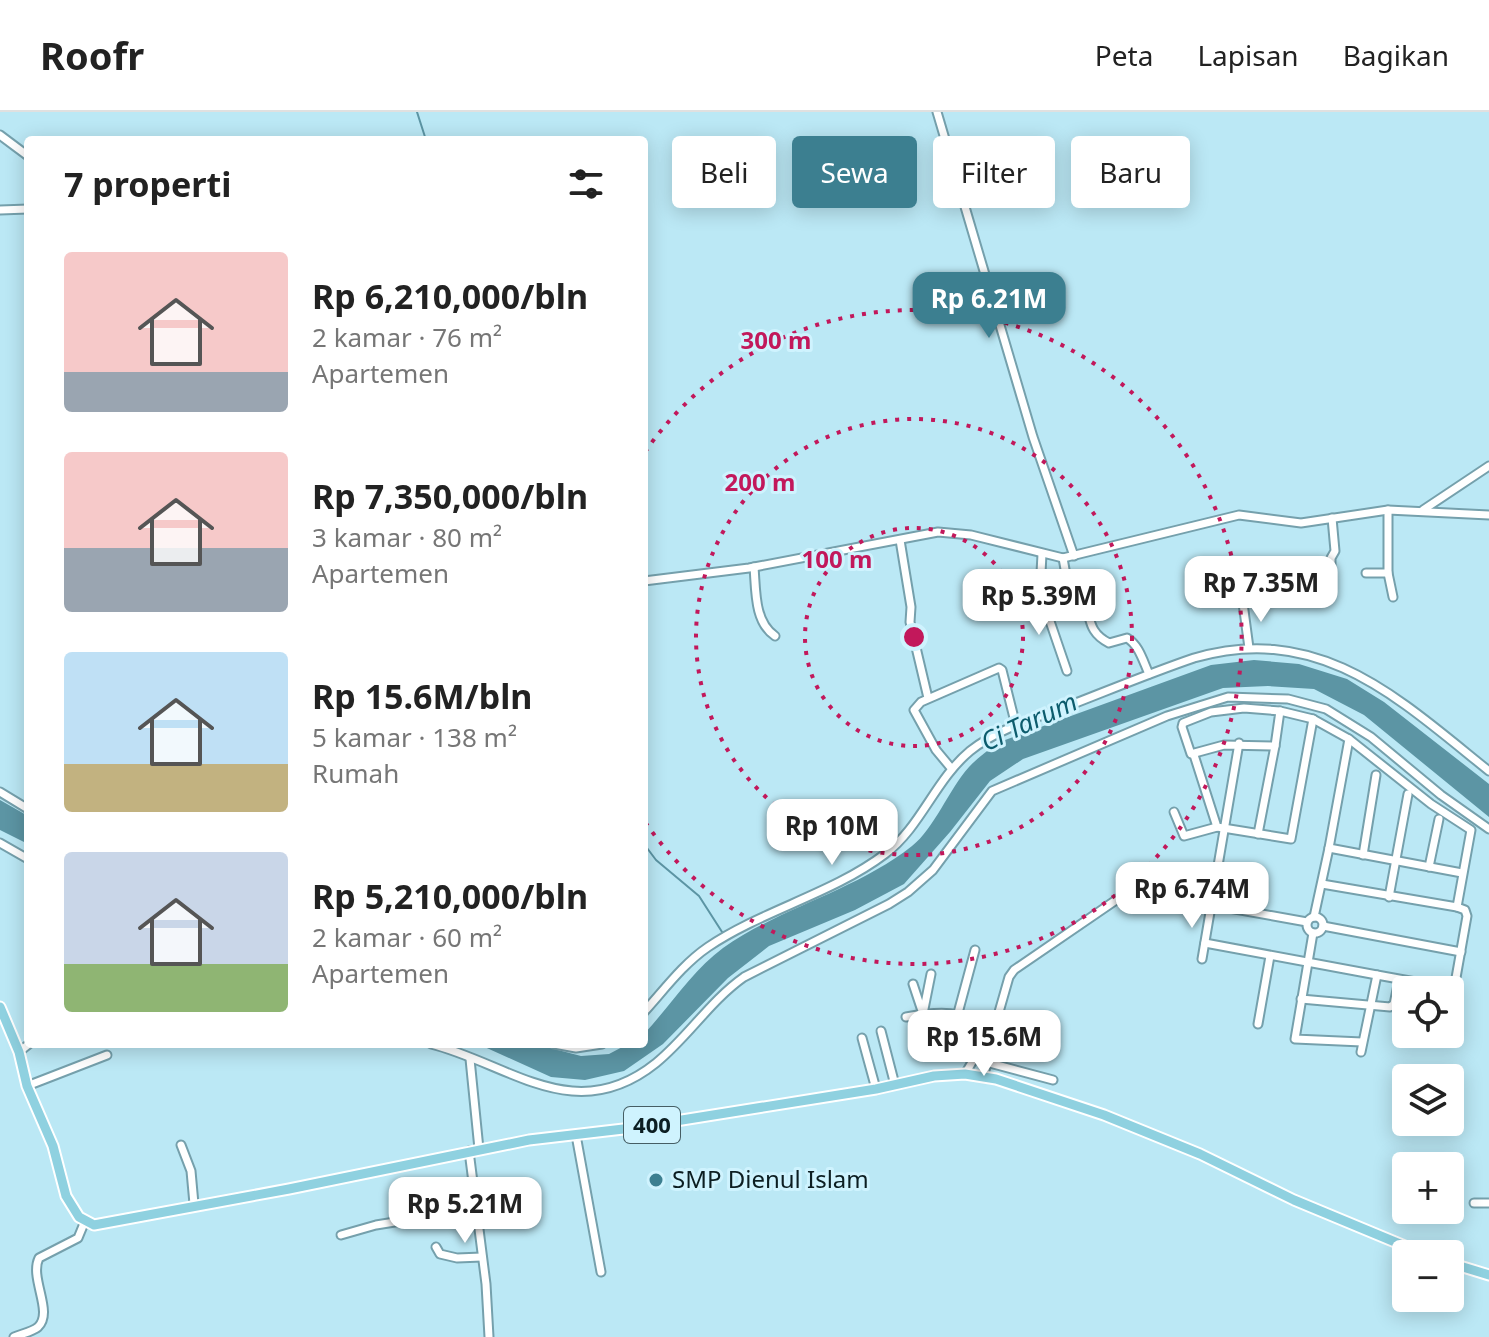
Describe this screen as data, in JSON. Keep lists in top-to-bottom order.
{
  "streets": {
    "main road": ["400"]
  },
  "water": ["Ci Tarum"],
  "places": ["SMP Dienul Islam"],
  "page": {
    "header": "Roofr",
    "nav": ["Peta", "Lapisan", "Bagikan"],
    "chip": [
      "Beli",
      "Sewa",
      "Filter",
      "Baru"
    ],
    "heading": "7 properti",
    "list": [
      {
        "name": "Rp 6,210,000/bln",
        "note": "2 kamar · 76 m² · Apartemen"
      },
      {
        "name": "Rp 7,350,000/bln",
        "note": "3 kamar · 80 m² · Apartemen"
      },
      {
        "name": "Rp 15.6M/bln",
        "note": "5 kamar · 138 m² · Rumah"
      },
      {
        "name": "Rp 5,210,000/bln",
        "note": "2 kamar · 60 m² · Apartemen"
      }
    ],
    "price": [
      "Rp 6.21M",
      "Rp 7.35M",
      "Rp 5.39M",
      "Rp 10M",
      "Rp 6.74M",
      "Rp 15.6M",
      "Rp 5.21M"
    ],
    "map_buttons": ["+", "−"]
  },
  "rings": ["300 m", "200 m", "100 m"]
}
